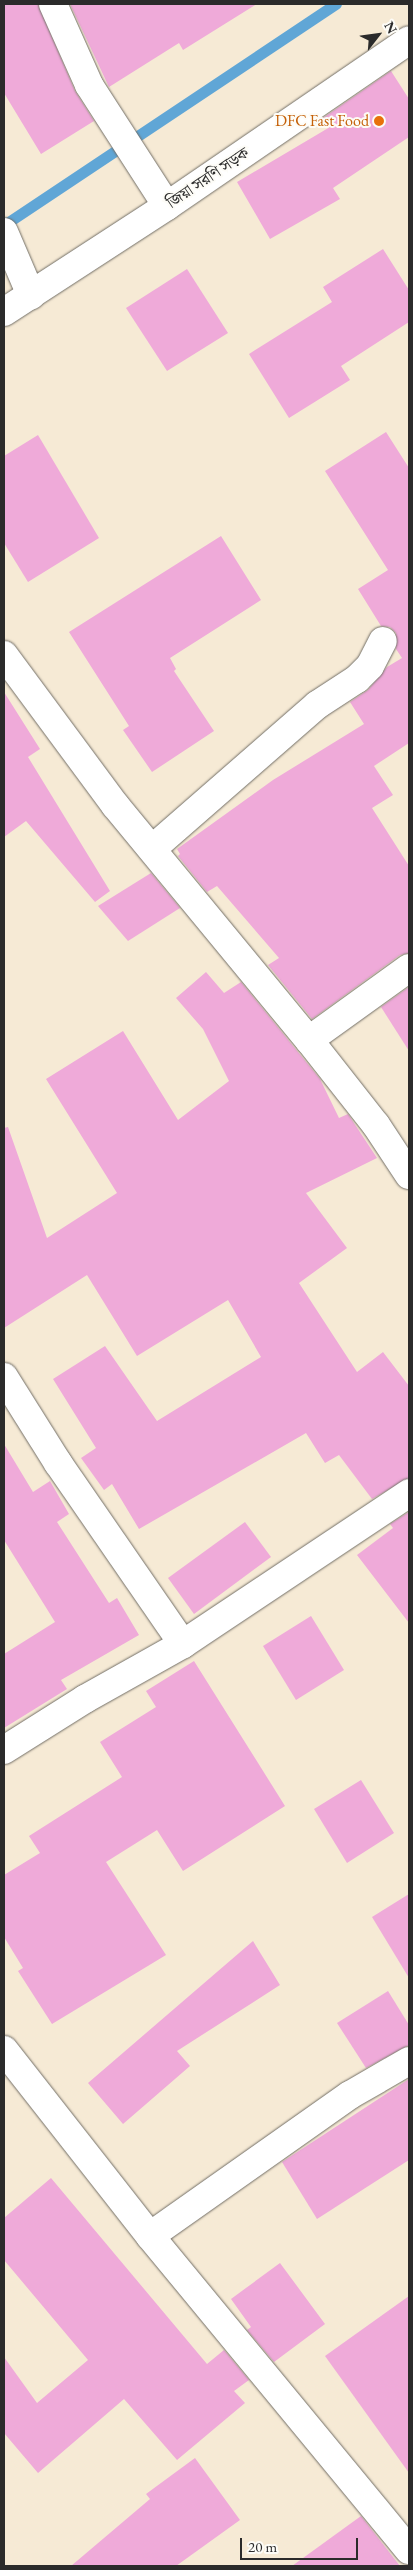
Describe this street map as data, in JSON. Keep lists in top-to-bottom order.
{
  "streets": {
    "street": ["জিয়া সরণি সড়ক"]
  },
  "places": ["DFC Fast Food"],
  "scale_bar": "20 m",
  "north": "top right"
}
